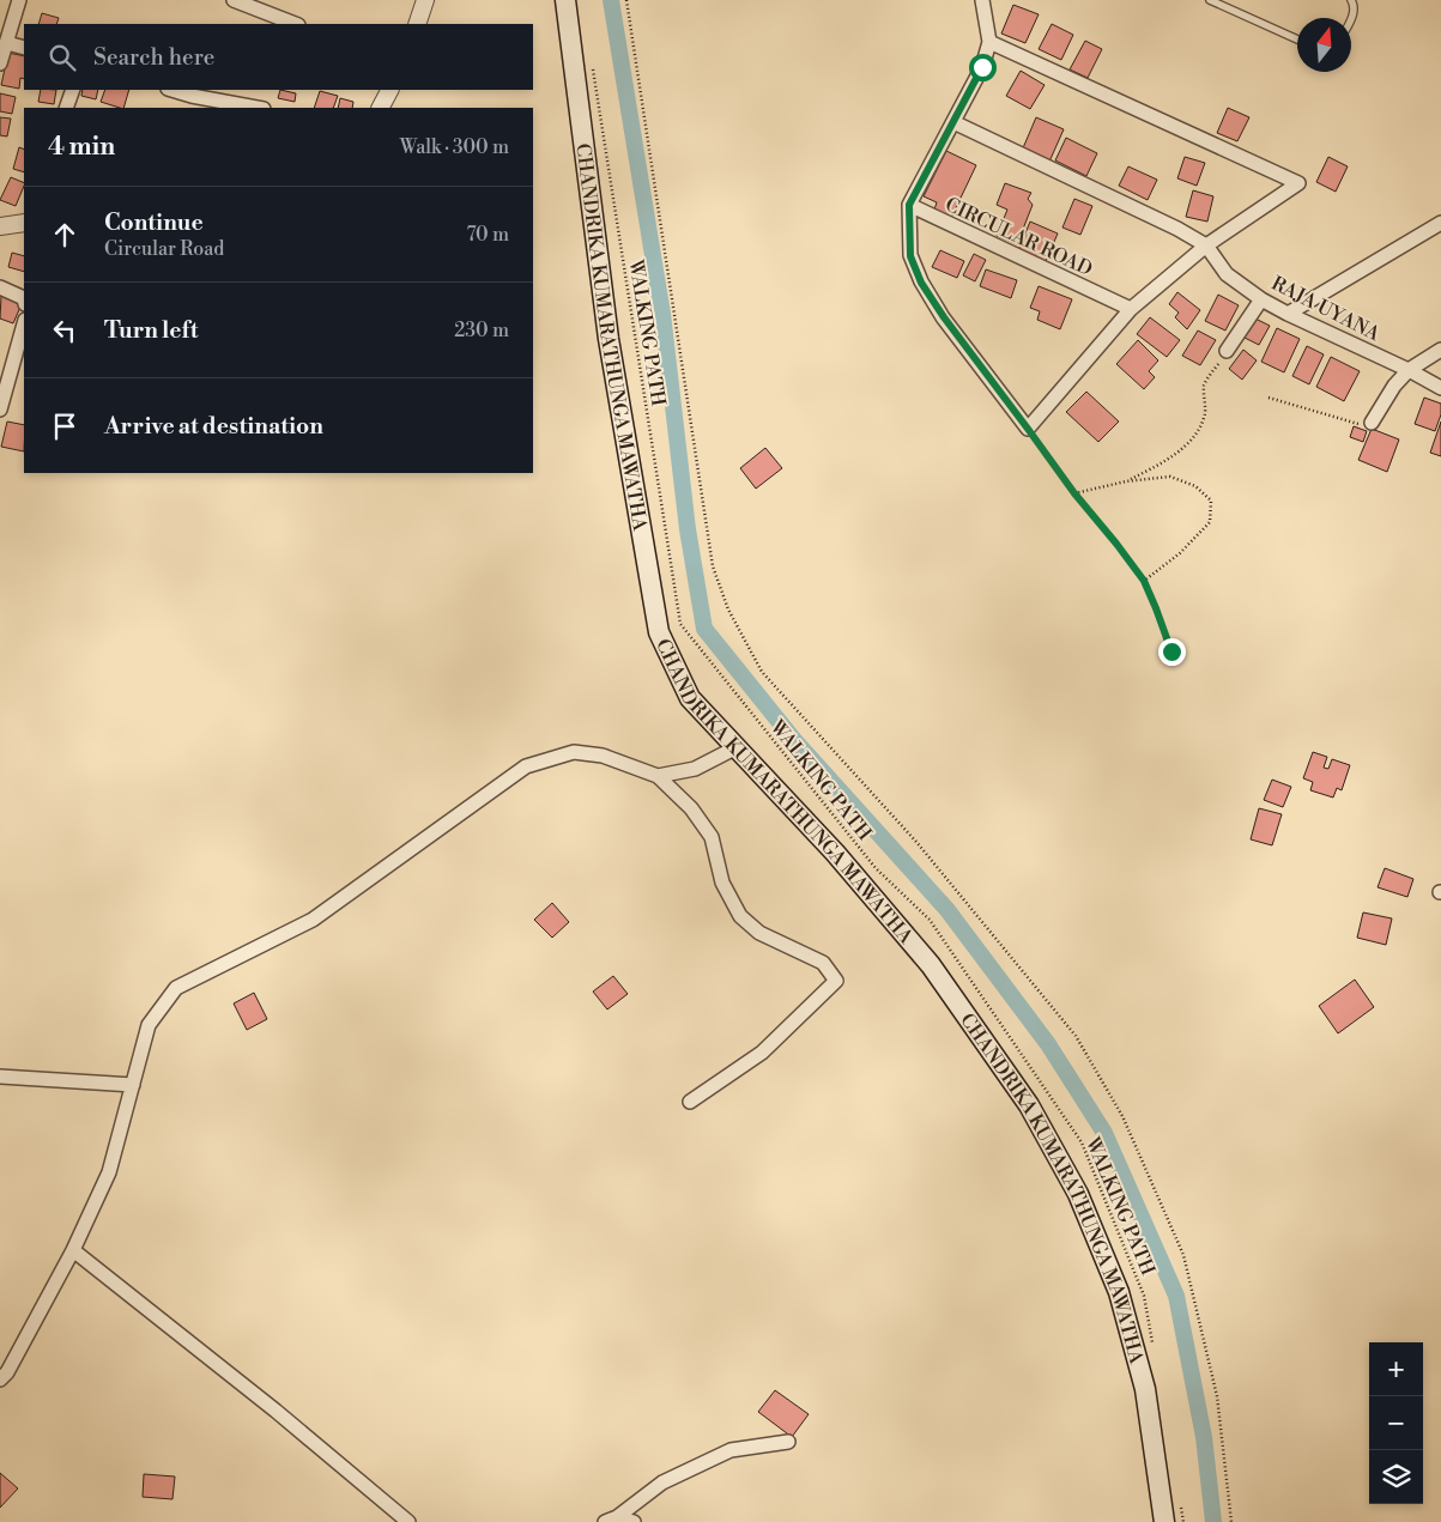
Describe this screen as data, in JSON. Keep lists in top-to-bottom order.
{
  "streets": {
    "main road": ["CHANDRIKA KUMARATHUNGA MAWATHA"],
    "street": ["CIRCULAR ROAD", "RAJA UYANA"],
    "path": ["WALKING PATH"]
  },
  "north": "top",
  "page": {
    "search": "Search here",
    "heading": ["4 min", "Walk · 300 m"],
    "list": [
      ["Continue", "Circular Road", "70 m"],
      ["Turn left", "230 m"],
      "Arrive at destination"
    ],
    "map_buttons": ["+", "−"]
  }
}
